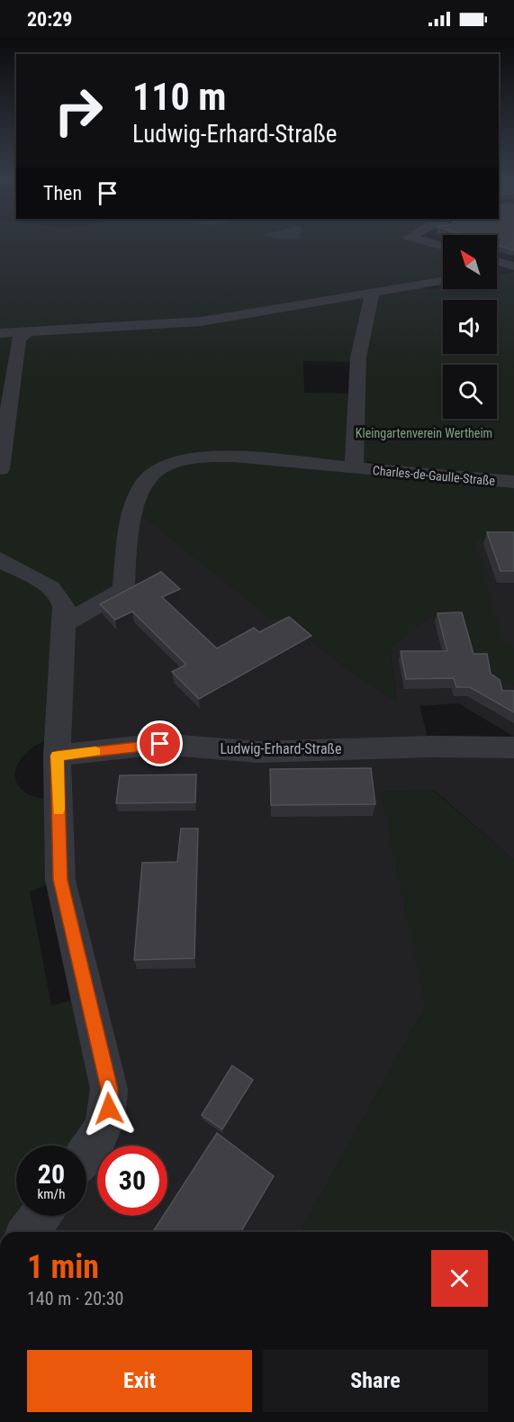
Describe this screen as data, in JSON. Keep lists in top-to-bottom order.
{
  "streets": {
    "street": ["Charles-de-Gaulle-Straße", "Ludwig-Erhard-Straße"]
  },
  "parks": ["Kleingartenverein Wertheim"],
  "north": "top left",
  "page": {
    "status": "20:29",
    "turn": ["110 m", "Ludwig-Erhard-Straße"],
    "then": "Then",
    "speed": "20 km/h",
    "limit": "30",
    "heading": ["1 min", "140 m · 20:30"],
    "buttons": ["Exit", "Share"]
  }
}
